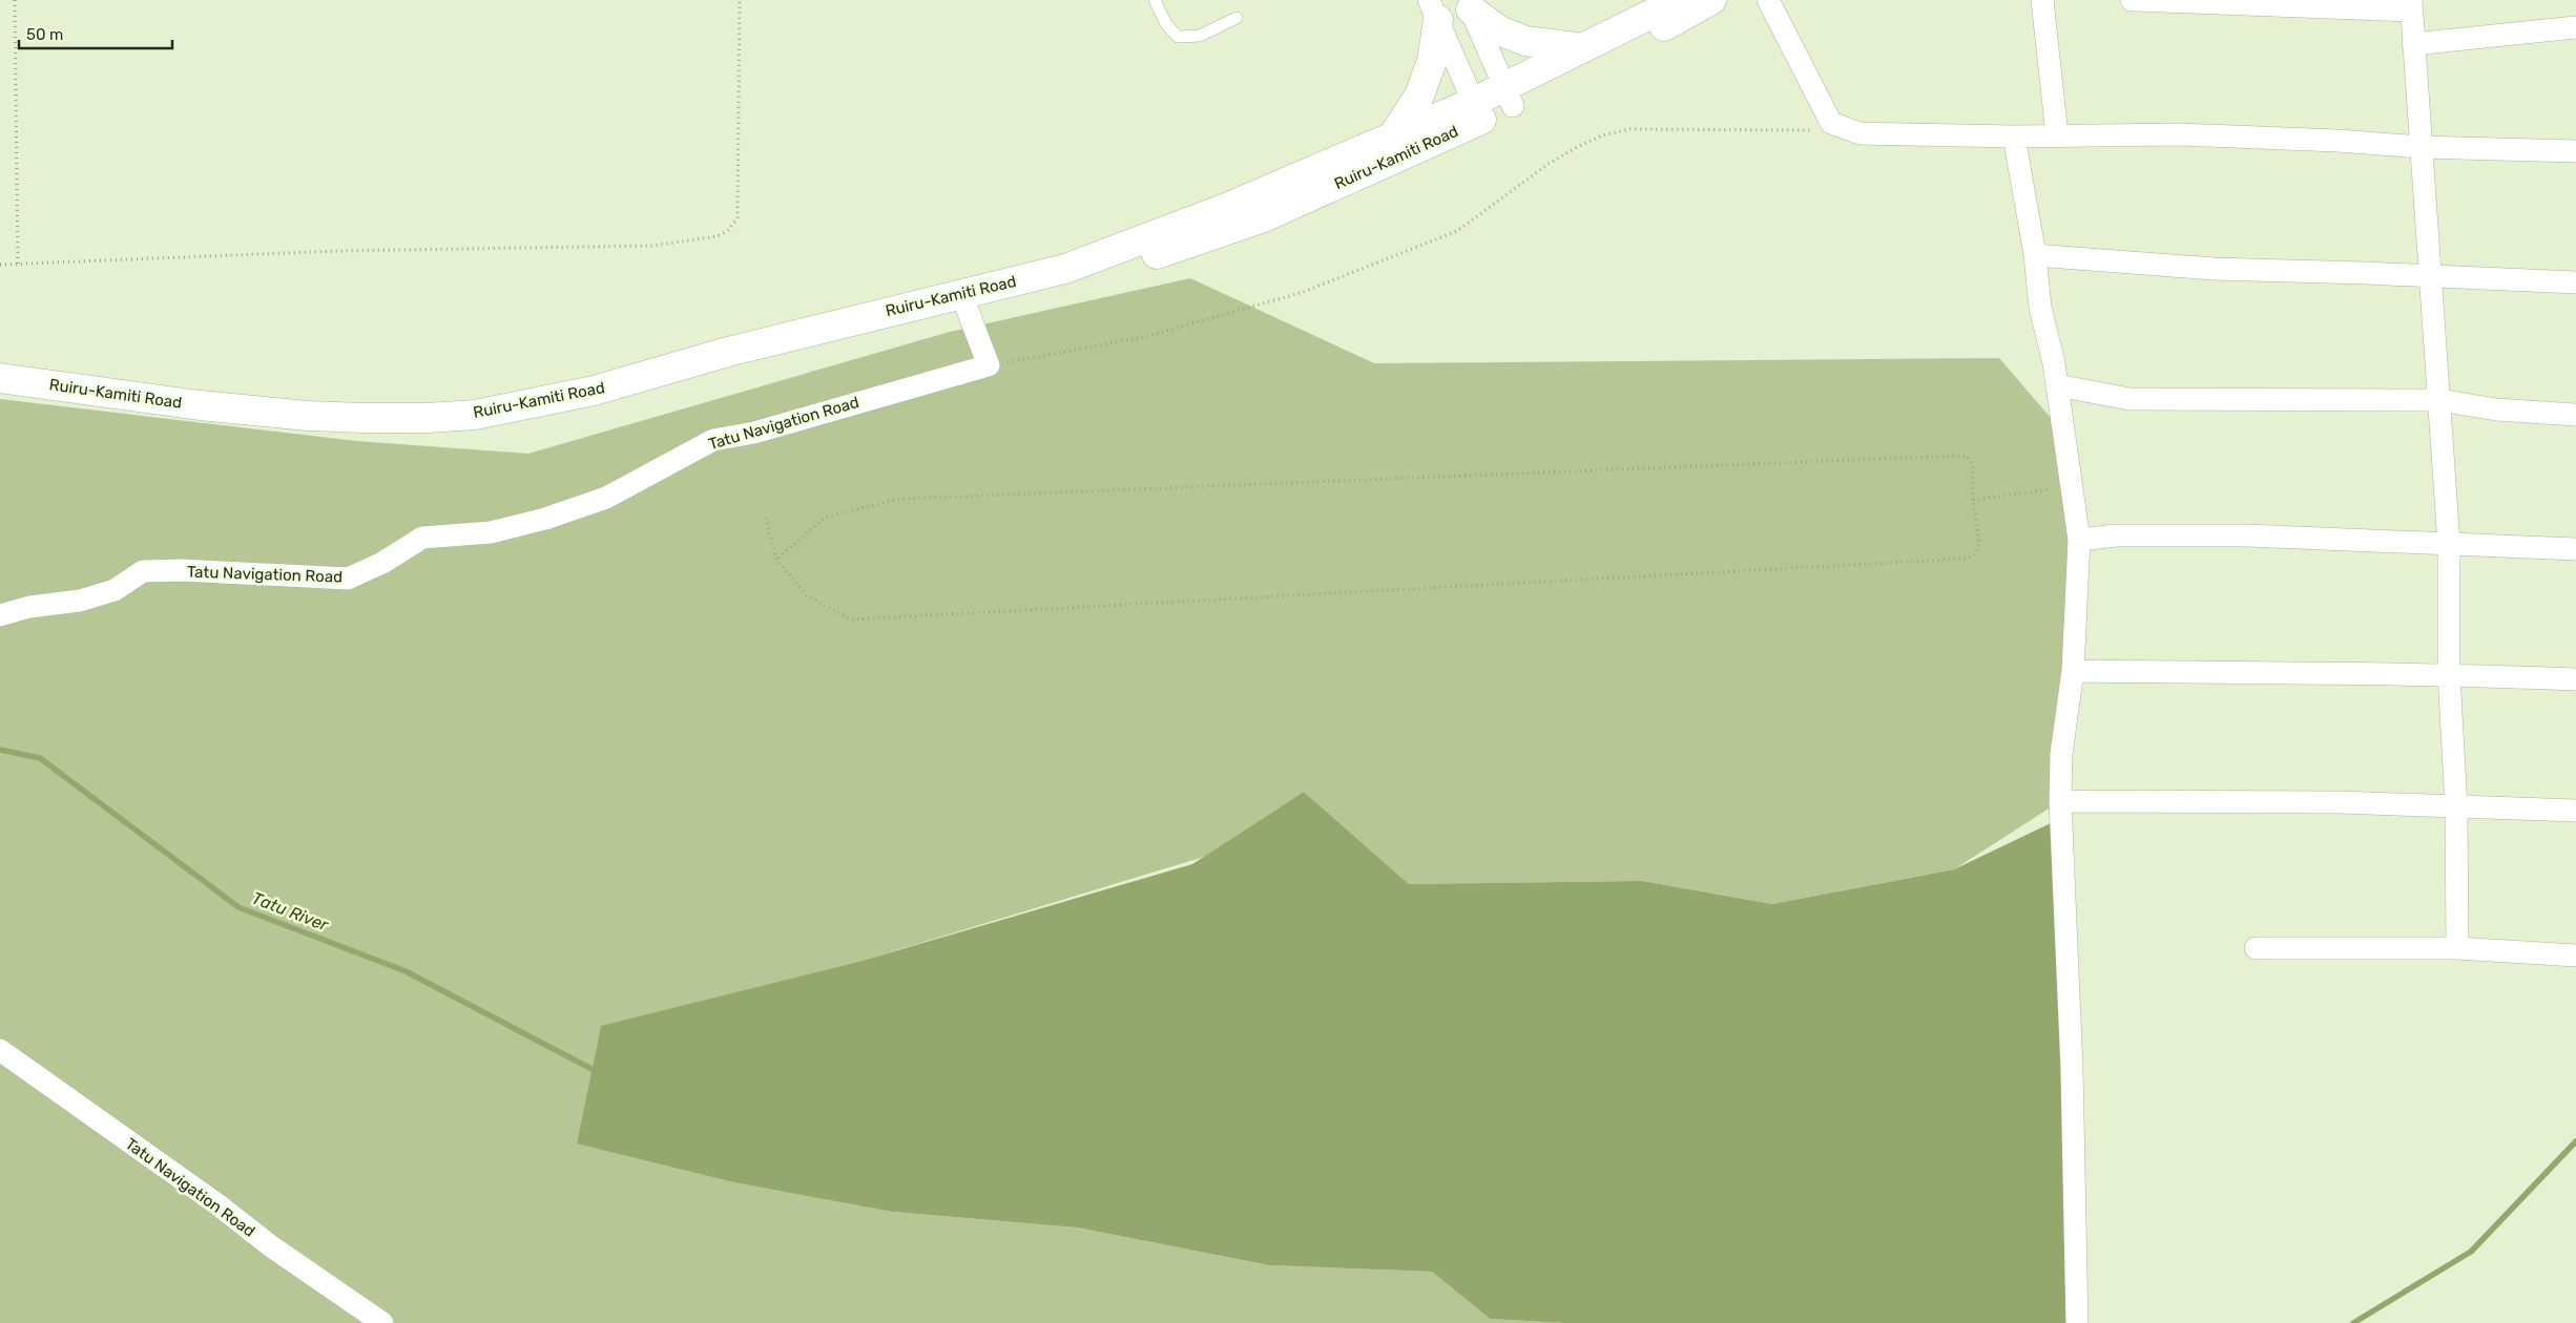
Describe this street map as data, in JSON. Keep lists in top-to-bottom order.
{
  "streets": {
    "main road": ["Ruiru-Kamiti Road"],
    "street": ["Tatu Navigation Road"]
  },
  "water": ["Tatu River"],
  "scale_bar": "50 m"
}
